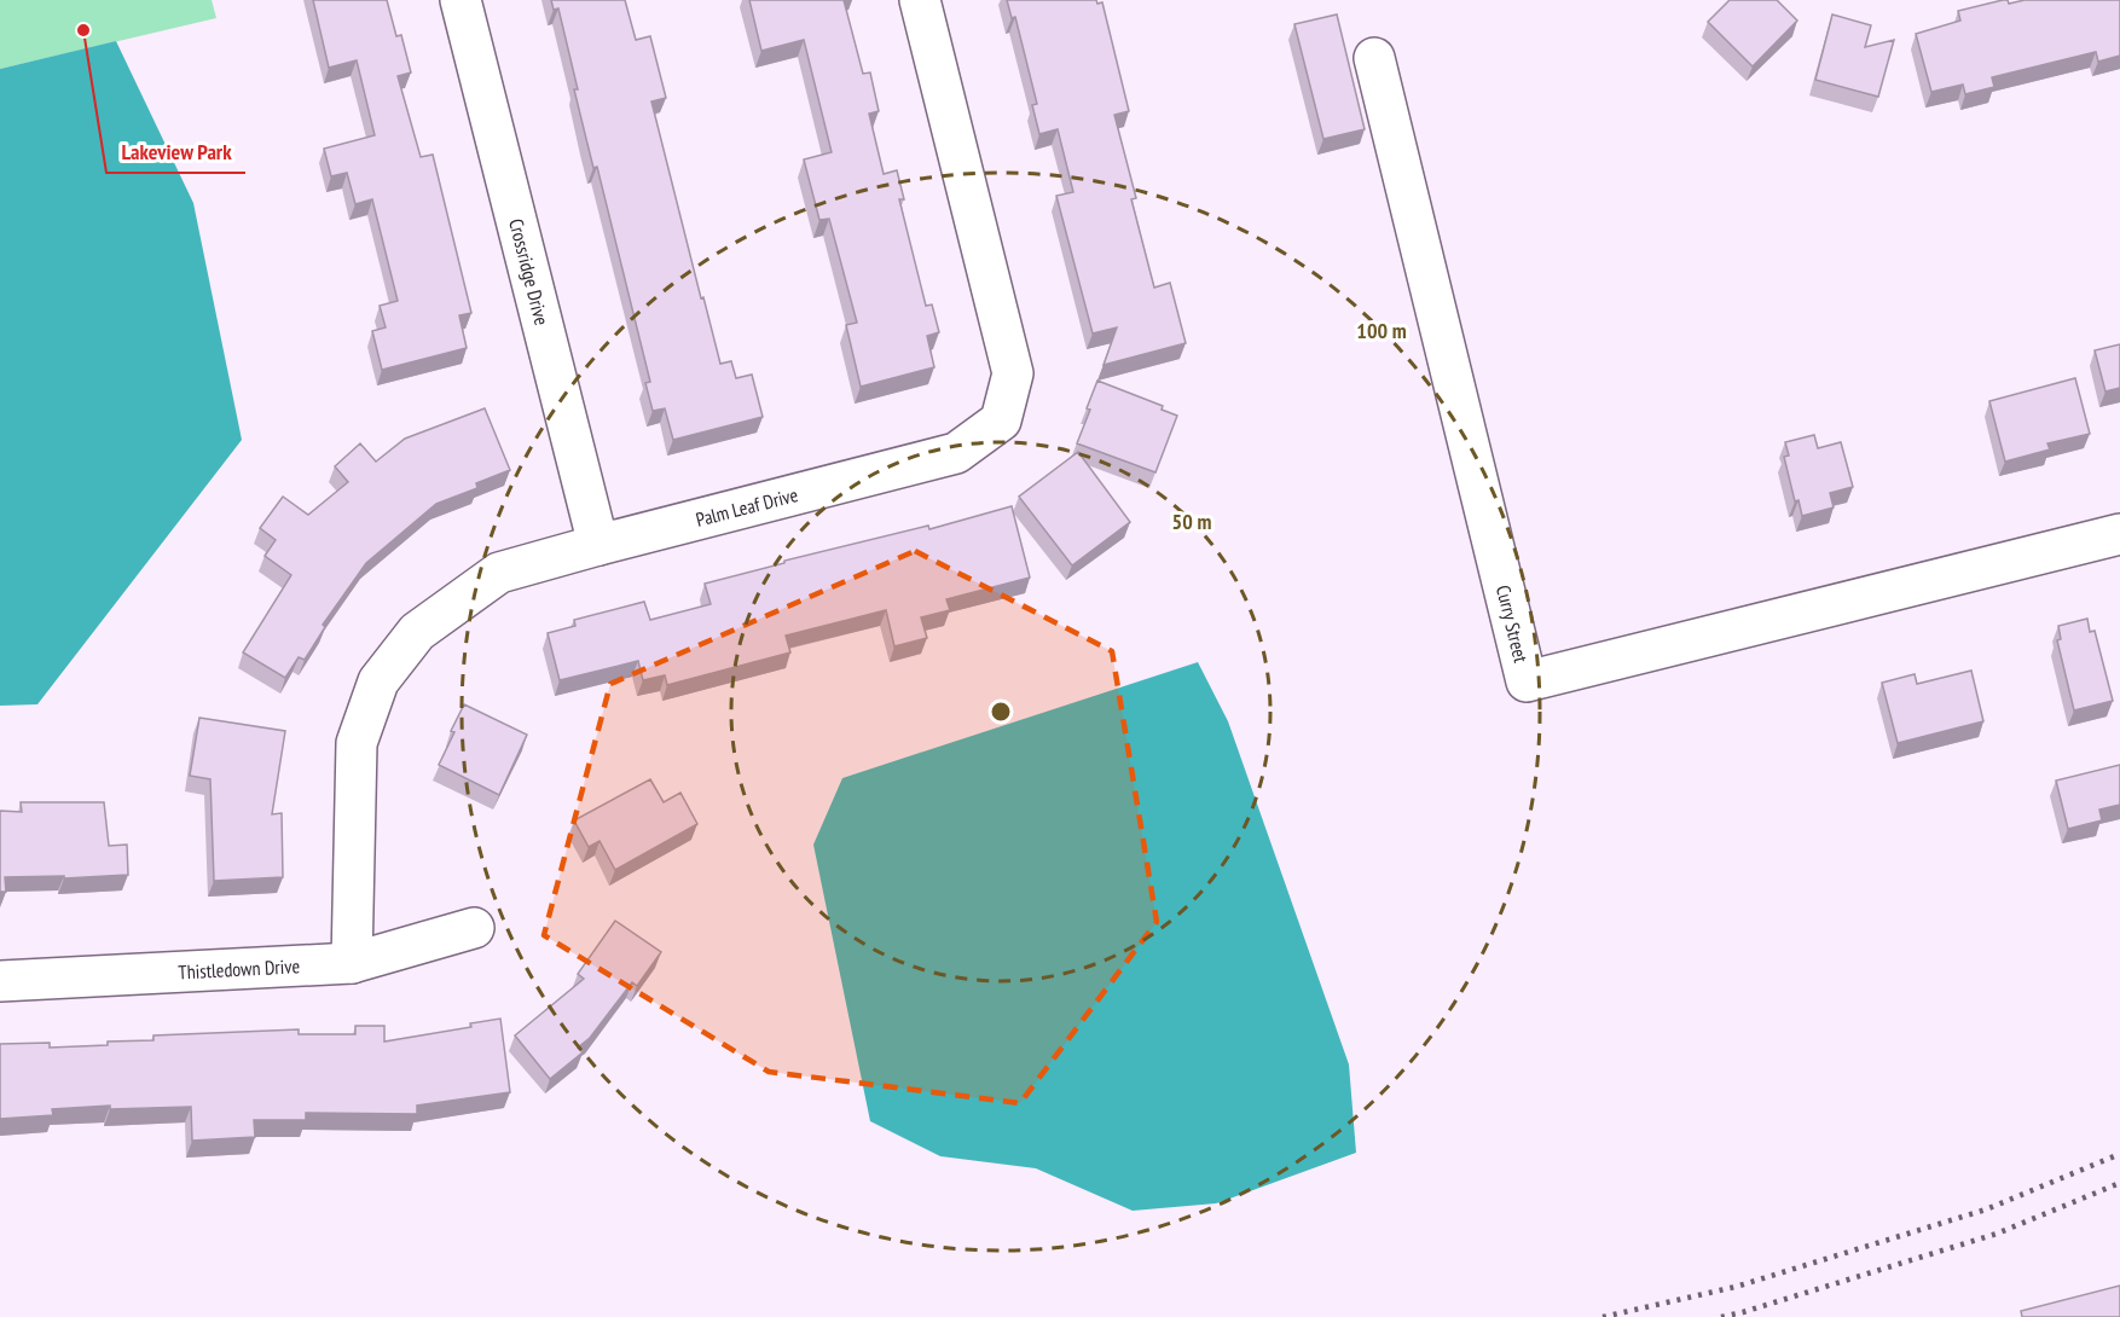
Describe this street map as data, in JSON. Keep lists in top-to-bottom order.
{
  "streets": {
    "street": [
      "Crossridge Drive",
      "Palm Leaf Drive",
      "Curry Street",
      "Thistledown Drive"
    ]
  },
  "crossings": [
    ["Crossridge Drive", "Palm Leaf Drive"],
    ["Palm Leaf Drive", "Thistledown Drive"]
  ],
  "places": ["Lakeview Park"],
  "rings": ["100 m", "50 m"]
}
